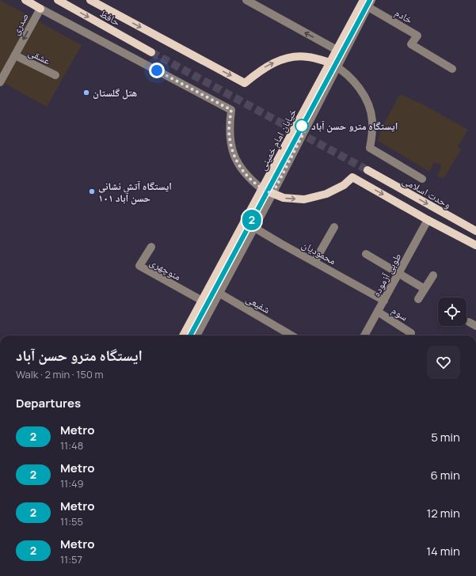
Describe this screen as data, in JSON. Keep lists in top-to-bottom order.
{
  "streets": {
    "main road": ["حافظ", "خیابان امام خمینی", "وحدت اسلامی"],
    "street": [
      "خادم",
      "صدری",
      "عشقی",
      "محمودیان",
      "منوچهری",
      "طوبی آزموده",
      "شفیعی",
      "سوم"
    ]
  },
  "crossings": [
    ["خادم", "خیابان امام خمینی"],
    ["صدری", "عشقی"],
    ["خیابان امام خمینی", "محمودیان"],
    ["خیابان امام خمینی", "منوچهری"],
    ["خیابان امام خمینی", "شفیعی"],
    ["محمودیان", "طوبی آزموده"],
    ["طوبی آزموده", "سوم"]
  ],
  "one_way": ["حافظ", "صدری"],
  "places": ["هتل گلستان", "ایستگاه مترو حسن آباد", "ایستگاه آتش نشانی ۱۰۱ حسن آباد"],
  "lines": ["metro line 2"],
  "page": {
    "on_map": "2",
    "heading": [
      ["ایستگاه مترو حسن آباد", "Walk · 2 min · 150 m"],
      "Departures"
    ],
    "list": [
      {
        "mark": "2",
        "name": "Metro",
        "note": "11:48",
        "value": "5 min"
      },
      {
        "mark": "2",
        "name": "Metro",
        "note": "11:49",
        "value": "6 min"
      },
      {
        "mark": "2",
        "name": "Metro",
        "note": "11:55",
        "value": "12 min"
      },
      {
        "mark": "2",
        "name": "Metro",
        "note": "11:57",
        "value": "14 min"
      }
    ]
  }
}
